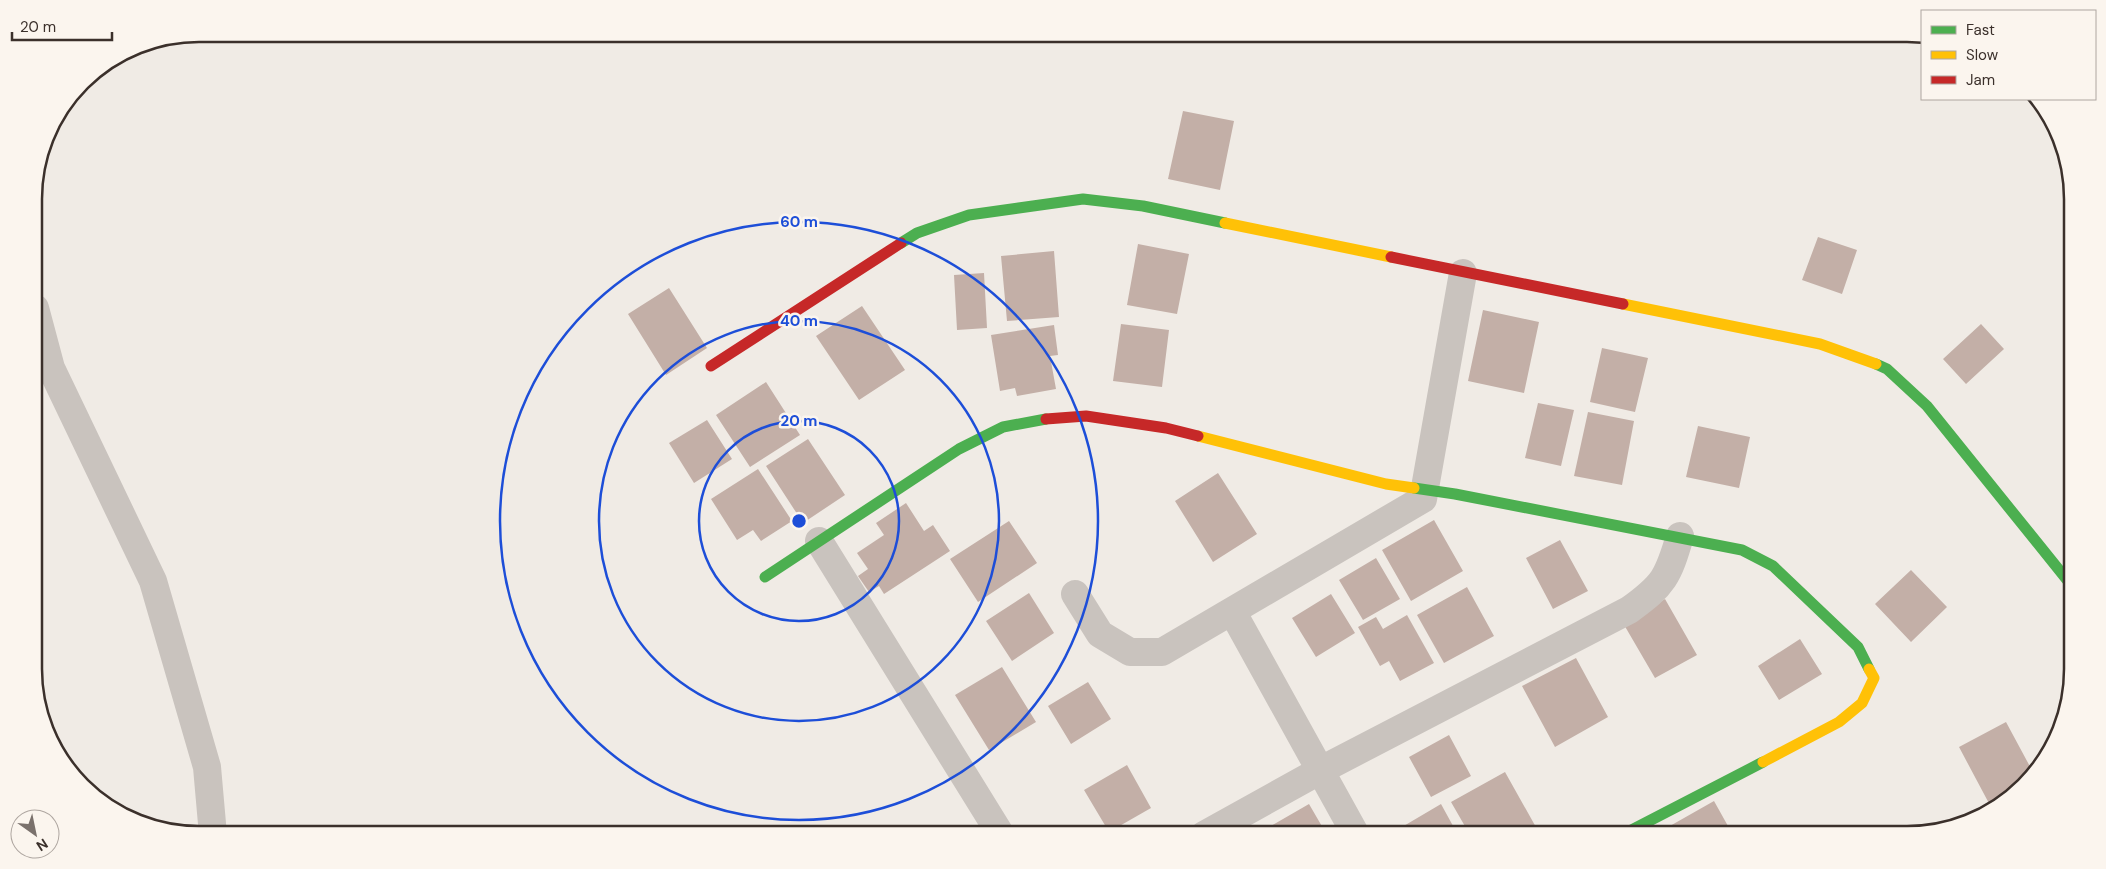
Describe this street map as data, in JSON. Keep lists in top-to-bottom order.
{
  "legend": ["Fast", "Slow", "Jam"],
  "scale_bar": "20 m",
  "north": "bottom right",
  "rings": ["60 m", "40 m", "20 m"]
}
